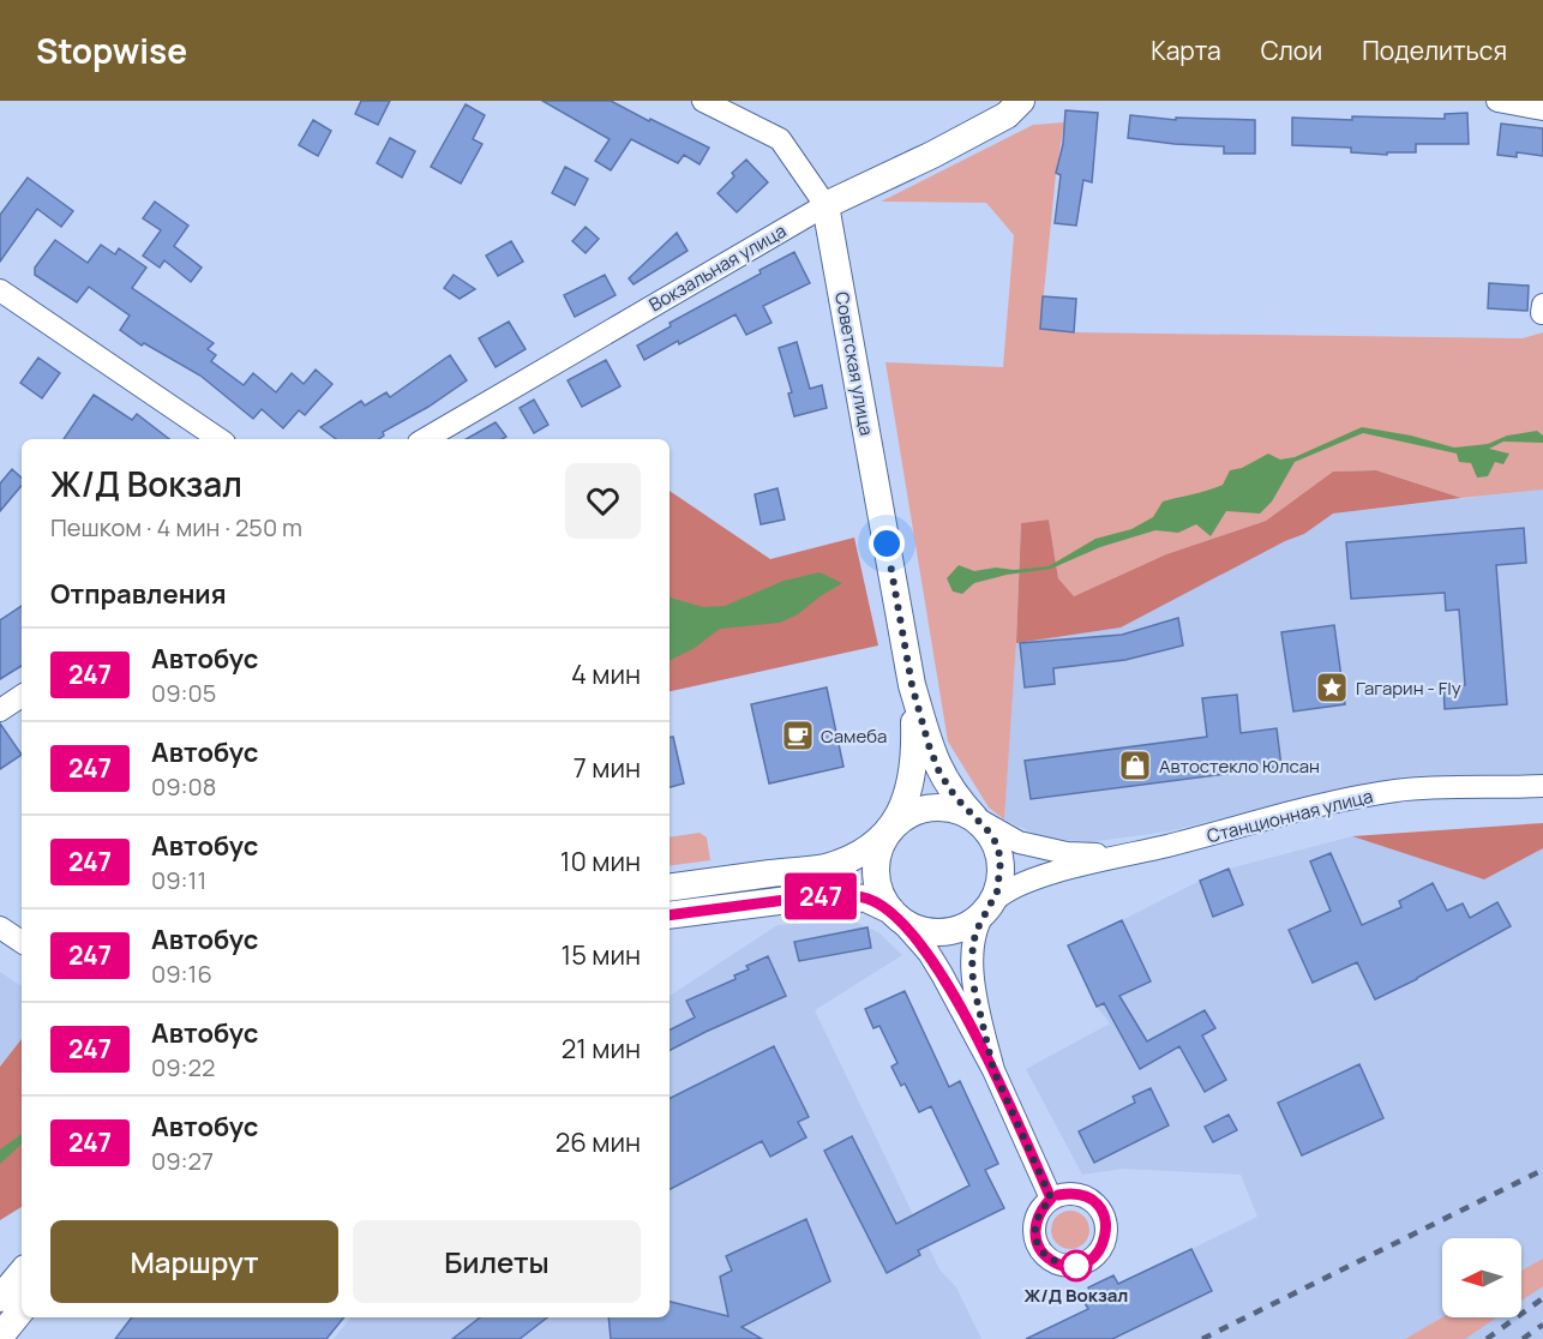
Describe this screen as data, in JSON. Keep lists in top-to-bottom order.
{
  "streets": {
    "main road": ["Вокзальная улица", "Советская улица"],
    "street": ["Станционная улица"]
  },
  "crossings": [
    ["Вокзальная улица", "Советская улица"],
    ["Советская улица", "Станционная улица"]
  ],
  "places": {
    "place": ["Гагарин - Fly"],
    "cafe": ["Самеба"],
    "shop": ["Автостекло Юлсан"],
    "other": ["Ж/Д Вокзал"]
  },
  "lines": ["bus line 247"],
  "north": "left",
  "page": {
    "header": "Stopwise",
    "nav": ["Карта", "Слои", "Поделиться"],
    "on_map": "247",
    "heading": [
      ["Ж/Д Вокзал", "Пешком · 4 мин · 250 m"],
      "Отправления"
    ],
    "list": [
      {
        "mark": "247",
        "name": "Автобус",
        "note": "09:05",
        "value": "4 мин"
      },
      {
        "mark": "247",
        "name": "Автобус",
        "note": "09:08",
        "value": "7 мин"
      },
      {
        "mark": "247",
        "name": "Автобус",
        "note": "09:11",
        "value": "10 мин"
      },
      {
        "mark": "247",
        "name": "Автобус",
        "note": "09:16",
        "value": "15 мин"
      },
      {
        "mark": "247",
        "name": "Автобус",
        "note": "09:22",
        "value": "21 мин"
      },
      {
        "mark": "247",
        "name": "Автобус",
        "note": "09:27",
        "value": "26 мин"
      }
    ],
    "buttons": ["Маршрут", "Билеты"]
  }
}
